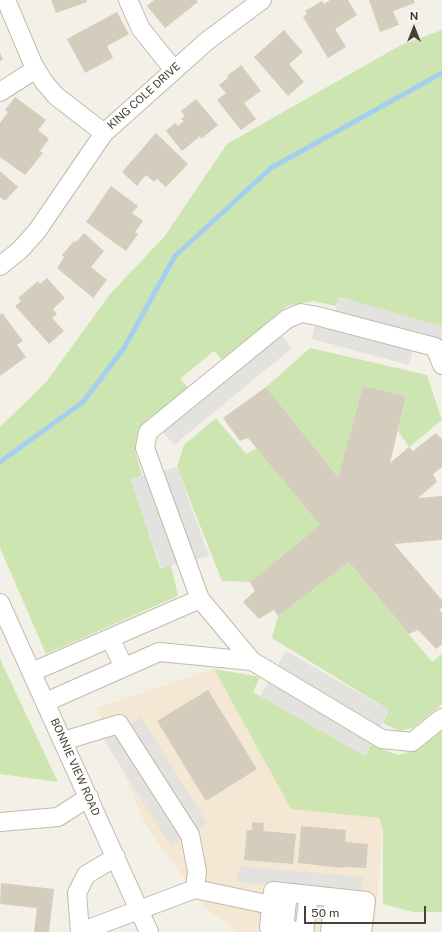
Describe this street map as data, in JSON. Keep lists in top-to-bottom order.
{
  "streets": {
    "street": ["KING COLE DRIVE", "BONNIE VIEW ROAD"]
  },
  "scale_bar": "50 m",
  "north": "top"
}
